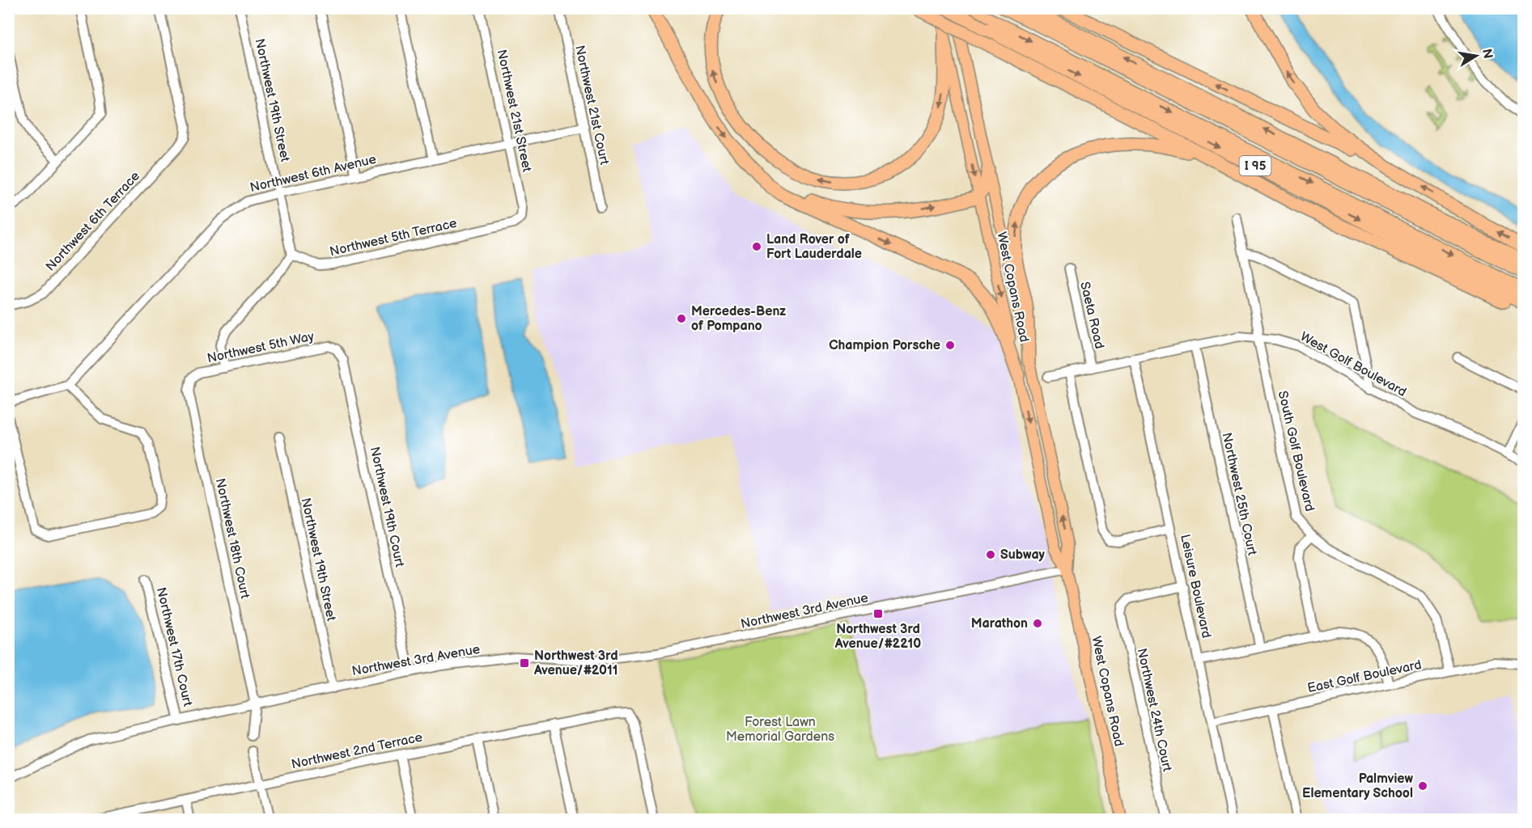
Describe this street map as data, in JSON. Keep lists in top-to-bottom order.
{
  "streets": {
    "highway": ["I 95"],
    "main road": ["West Copans Road"],
    "street": [
      "Northwest 19th Street",
      "Northwest 21st Court",
      "Northwest 21st Street",
      "Northwest 6th Avenue",
      "Northwest 6th Terrace",
      "Northwest 5th Terrace",
      "Saeta Road",
      "Northwest 5th Way",
      "West Golf Boulevard",
      "South Golf Boulevard",
      "Northwest 25th Court",
      "Northwest 19th Court",
      "Northwest 18th Court",
      "Leisure Boulevard",
      "Northwest 3rd Avenue",
      "Northwest 17th Court",
      "East Golf Boulevard",
      "Northwest 24th Court",
      "Northwest 2nd Terrace"
    ]
  },
  "crossings": [
    ["Northwest 19th Street", "Northwest 6th Avenue"],
    ["Northwest 19th Street", "Northwest 5th Terrace"],
    ["Northwest 19th Street", "Northwest 3rd Avenue"],
    ["Northwest 21st Court", "Northwest 6th Avenue"],
    ["Northwest 21st Street", "Northwest 6th Avenue"],
    ["Northwest 21st Street", "Northwest 5th Terrace"],
    ["West Copans Road", "Northwest 3rd Avenue"],
    ["Saeta Road", "West Golf Boulevard"],
    ["Northwest 5th Way", "Northwest 19th Court"],
    ["Northwest 5th Way", "Northwest 18th Court"],
    ["West Golf Boulevard", "South Golf Boulevard"],
    ["West Golf Boulevard", "Northwest 25th Court"],
    ["West Golf Boulevard", "Leisure Boulevard"],
    ["South Golf Boulevard", "East Golf Boulevard"],
    ["Northwest 19th Court", "Northwest 3rd Avenue"],
    ["Northwest 18th Court", "Northwest 3rd Avenue"],
    ["Leisure Boulevard", "East Golf Boulevard"],
    ["Leisure Boulevard", "Northwest 24th Court"],
    ["Northwest 3rd Avenue", "Northwest 17th Court"]
  ],
  "parks": ["Forest Lawn Memorial Gardens"],
  "places": {
    "other": [
      "Land Rover of Fort Lauderdale",
      "Mercedes-Benz of Pompano",
      "Champion Porsche",
      "Subway",
      "Marathon",
      "Palmview Elementary School"
    ],
    "transit": ["Northwest 3rd Avenue/#2210", "Northwest 3rd Avenue/#2011"]
  },
  "north": "right"
}
